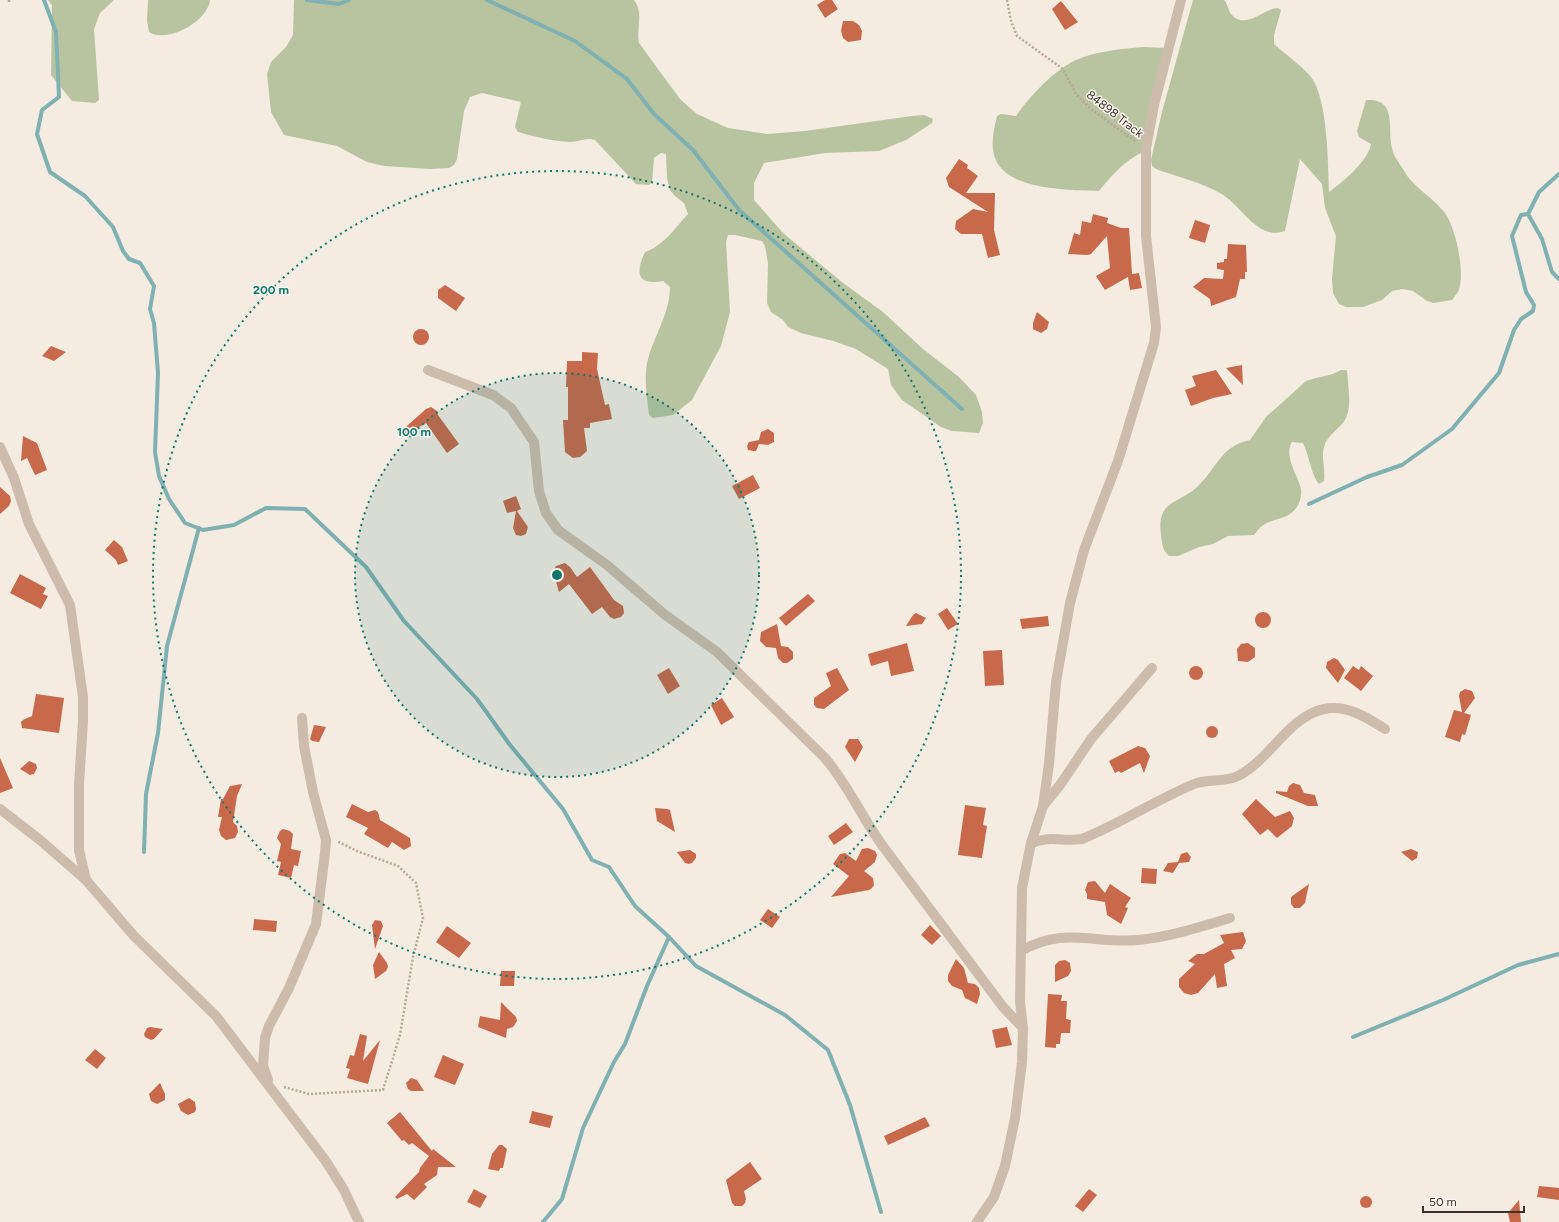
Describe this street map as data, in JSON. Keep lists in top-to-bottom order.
{
  "streets": {
    "path": ["84898 Track"]
  },
  "scale_bar": "50 m",
  "rings": ["200 m", "100 m"]
}
